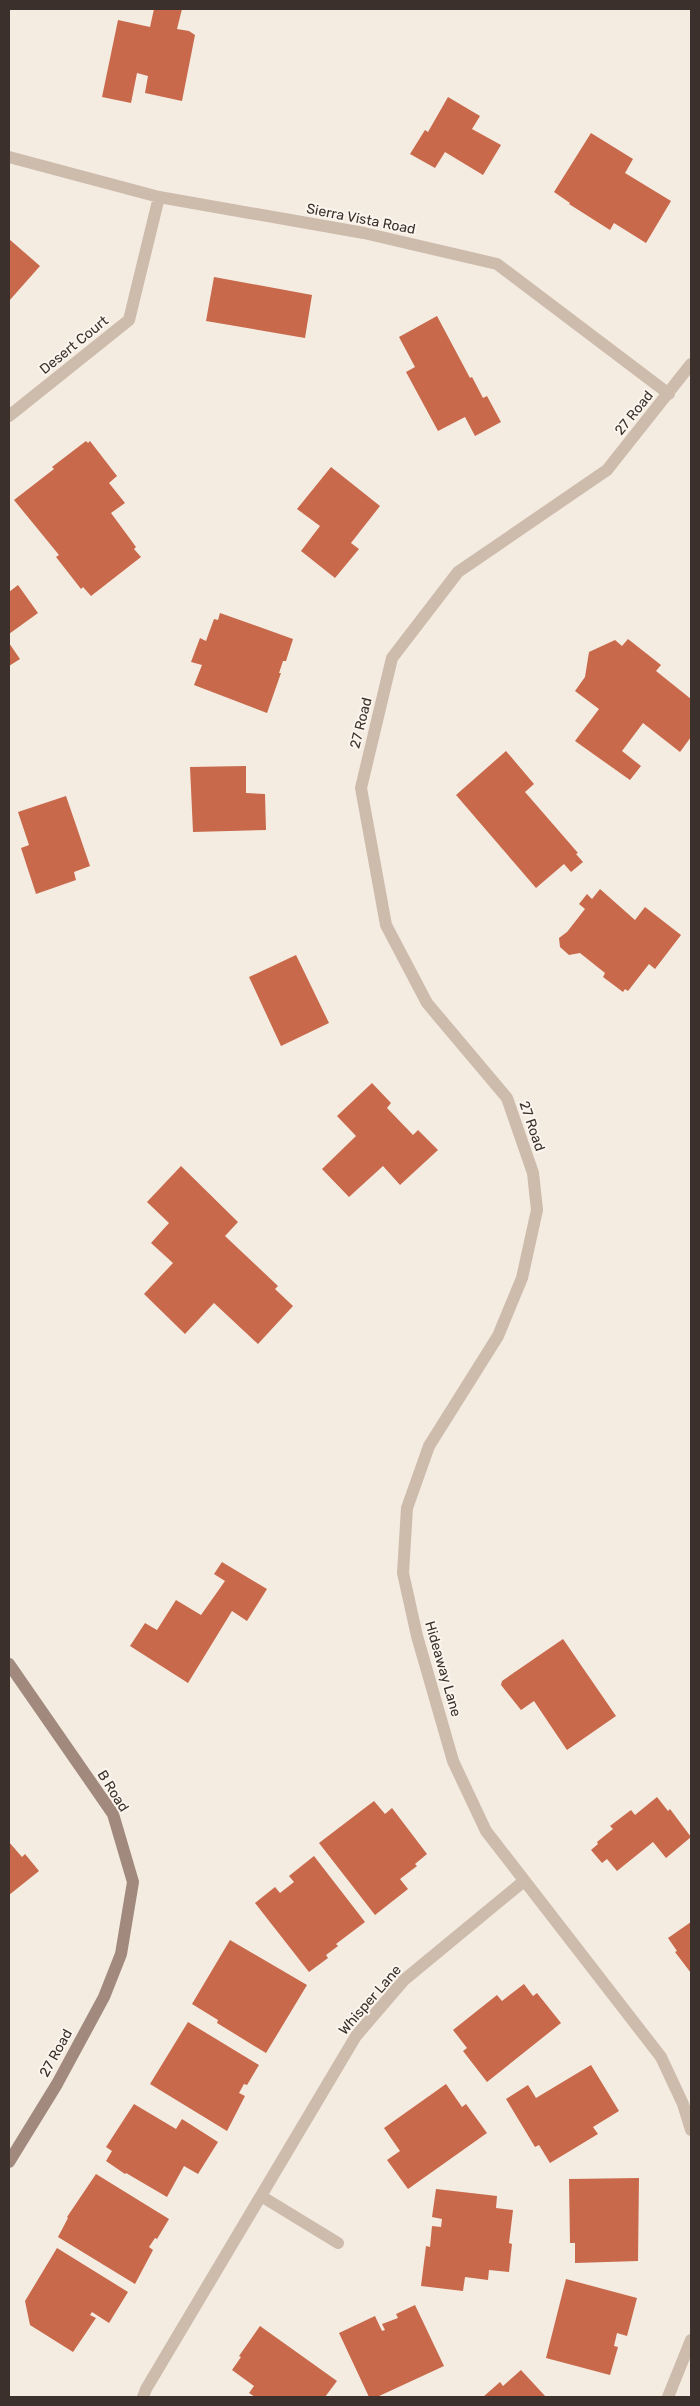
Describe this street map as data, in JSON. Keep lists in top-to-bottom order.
{
  "streets": {
    "street": [
      "Sierra Vista Road",
      "Desert Court",
      "27 Road",
      "Hideaway Lane",
      "B Road",
      "Whisper Lane"
    ]
  },
  "crossings": [
    ["Sierra Vista Road", "Desert Court"],
    ["Sierra Vista Road", "27 Road"],
    ["27 Road", "Hideaway Lane"],
    ["27 Road", "B Road"],
    ["Hideaway Lane", "Whisper Lane"]
  ]
}
